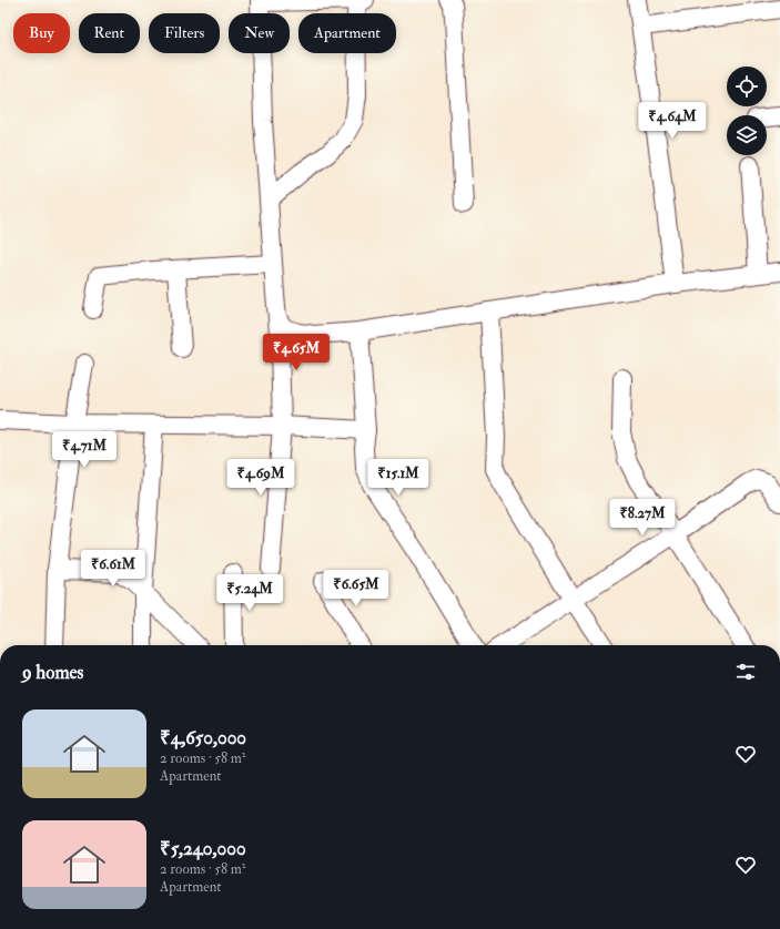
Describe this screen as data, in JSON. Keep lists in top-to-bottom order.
{
  "page": {
    "chip": [
      "Buy",
      "Rent",
      "Filters",
      "New",
      "Apartment"
    ],
    "price": [
      "₹4.64M",
      "₹4.65M",
      "₹4.71M",
      "₹4.69M",
      "₹15.1M",
      "₹8.27M",
      "₹6.61M",
      "₹6.65M",
      "₹5.24M"
    ],
    "heading": "9 homes",
    "list": [
      {
        "name": "₹4,650,000",
        "note": "2 rooms · 58 m² · Apartment"
      },
      {
        "name": "₹5,240,000",
        "note": "2 rooms · 58 m² · Apartment"
      }
    ]
  }
}
